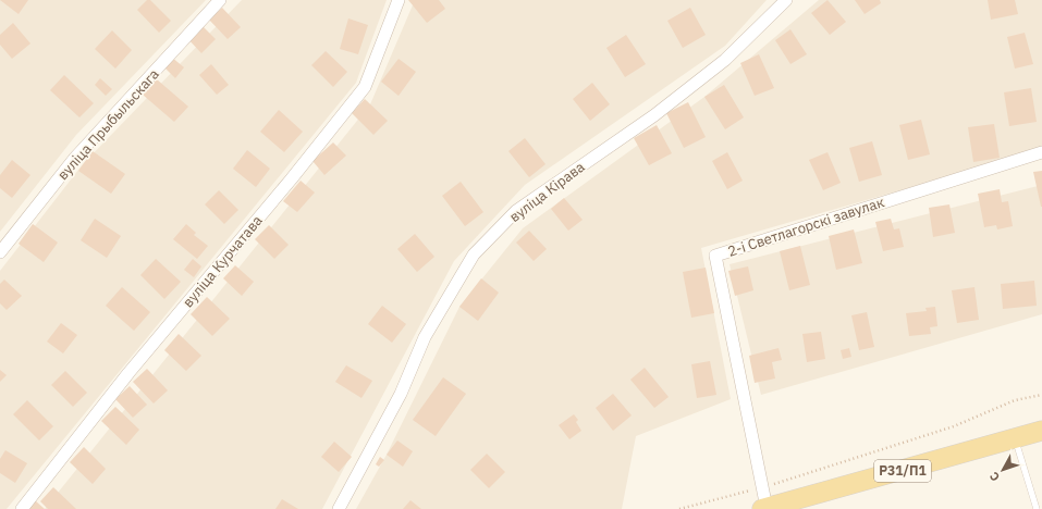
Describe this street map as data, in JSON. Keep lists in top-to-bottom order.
{
  "streets": {
    "main road": ["Р31/П1"],
    "street": [
      "вуліца Прыбыльскага",
      "вуліца Кірава",
      "2-і Светлагорскі завулак",
      "вуліца Курчатава"
    ]
  },
  "crossings": [
    ["2-і Светлагорскі завулак", "Р31/П1"]
  ],
  "north": "bottom left"
}
